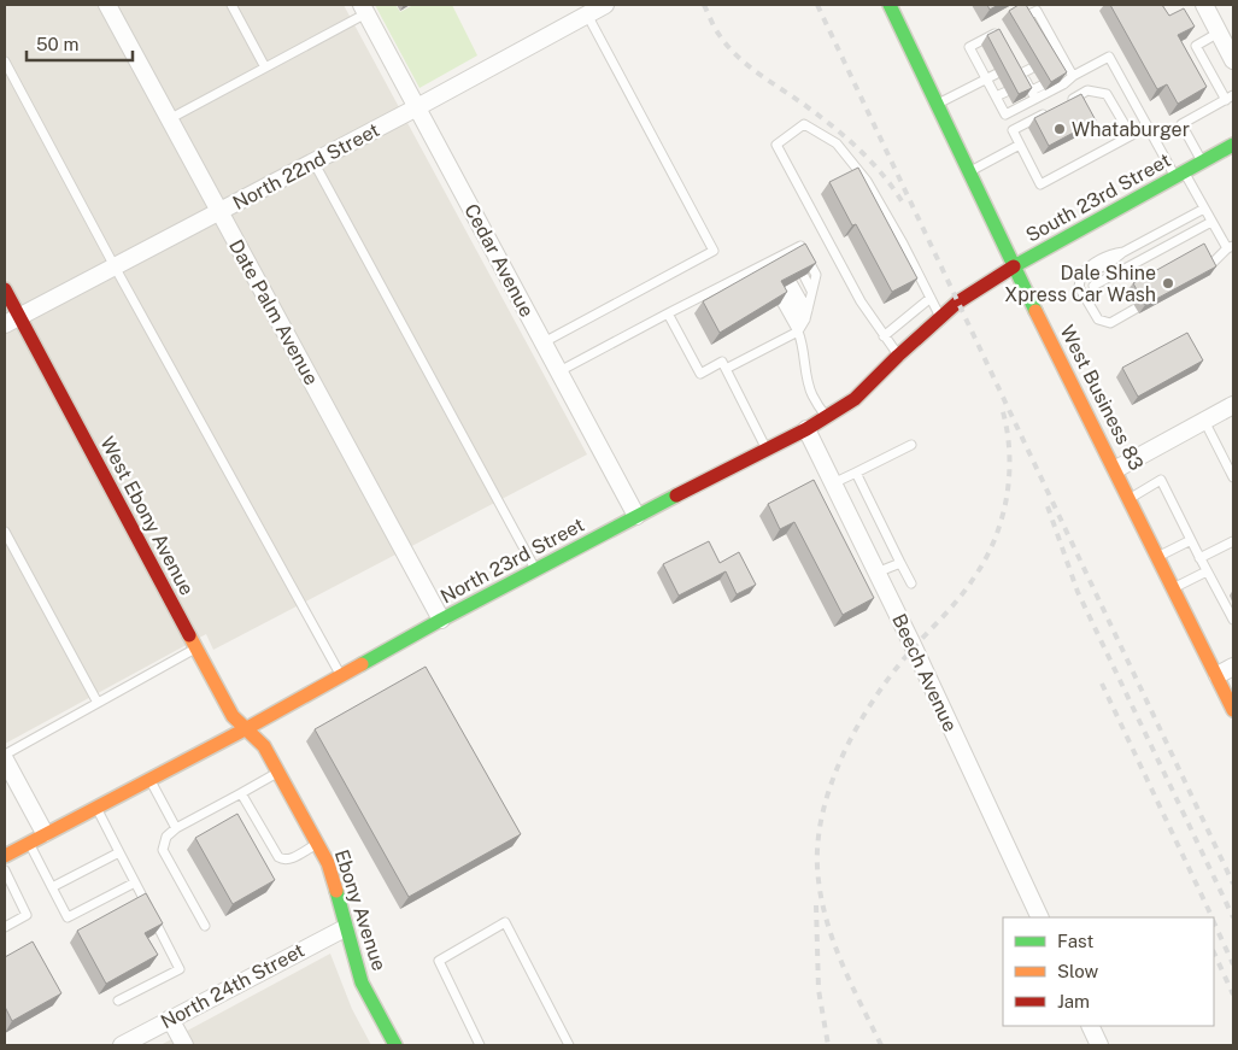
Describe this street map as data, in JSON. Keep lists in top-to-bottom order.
{
  "streets": {
    "main road": [
      "South 23rd Street",
      "West Business 83",
      "West Ebony Avenue",
      "North 23rd Street",
      "Ebony Avenue"
    ],
    "street": [
      "North 22nd Street",
      "Cedar Avenue",
      "Date Palm Avenue",
      "Beech Avenue",
      "North 24th Street"
    ]
  },
  "crossings": [
    ["North 22nd Street", "Cedar Avenue"],
    ["North 22nd Street", "Date Palm Avenue"],
    ["North 22nd Street", "West Ebony Avenue"],
    ["South 23rd Street", "West Business 83"],
    ["South 23rd Street", "North 23rd Street"],
    ["Cedar Avenue", "North 23rd Street"],
    ["Date Palm Avenue", "North 23rd Street"],
    ["West Business 83", "North 23rd Street"],
    ["West Ebony Avenue", "North 23rd Street"],
    ["West Ebony Avenue", "Ebony Avenue"],
    ["North 23rd Street", "Beech Avenue"],
    ["North 23rd Street", "Ebony Avenue"],
    ["Ebony Avenue", "North 24th Street"]
  ],
  "places": ["Whataburger", "Dale Shine Xpress Car Wash"],
  "legend": ["Fast", "Slow", "Jam"],
  "scale_bar": "50 m"
}
